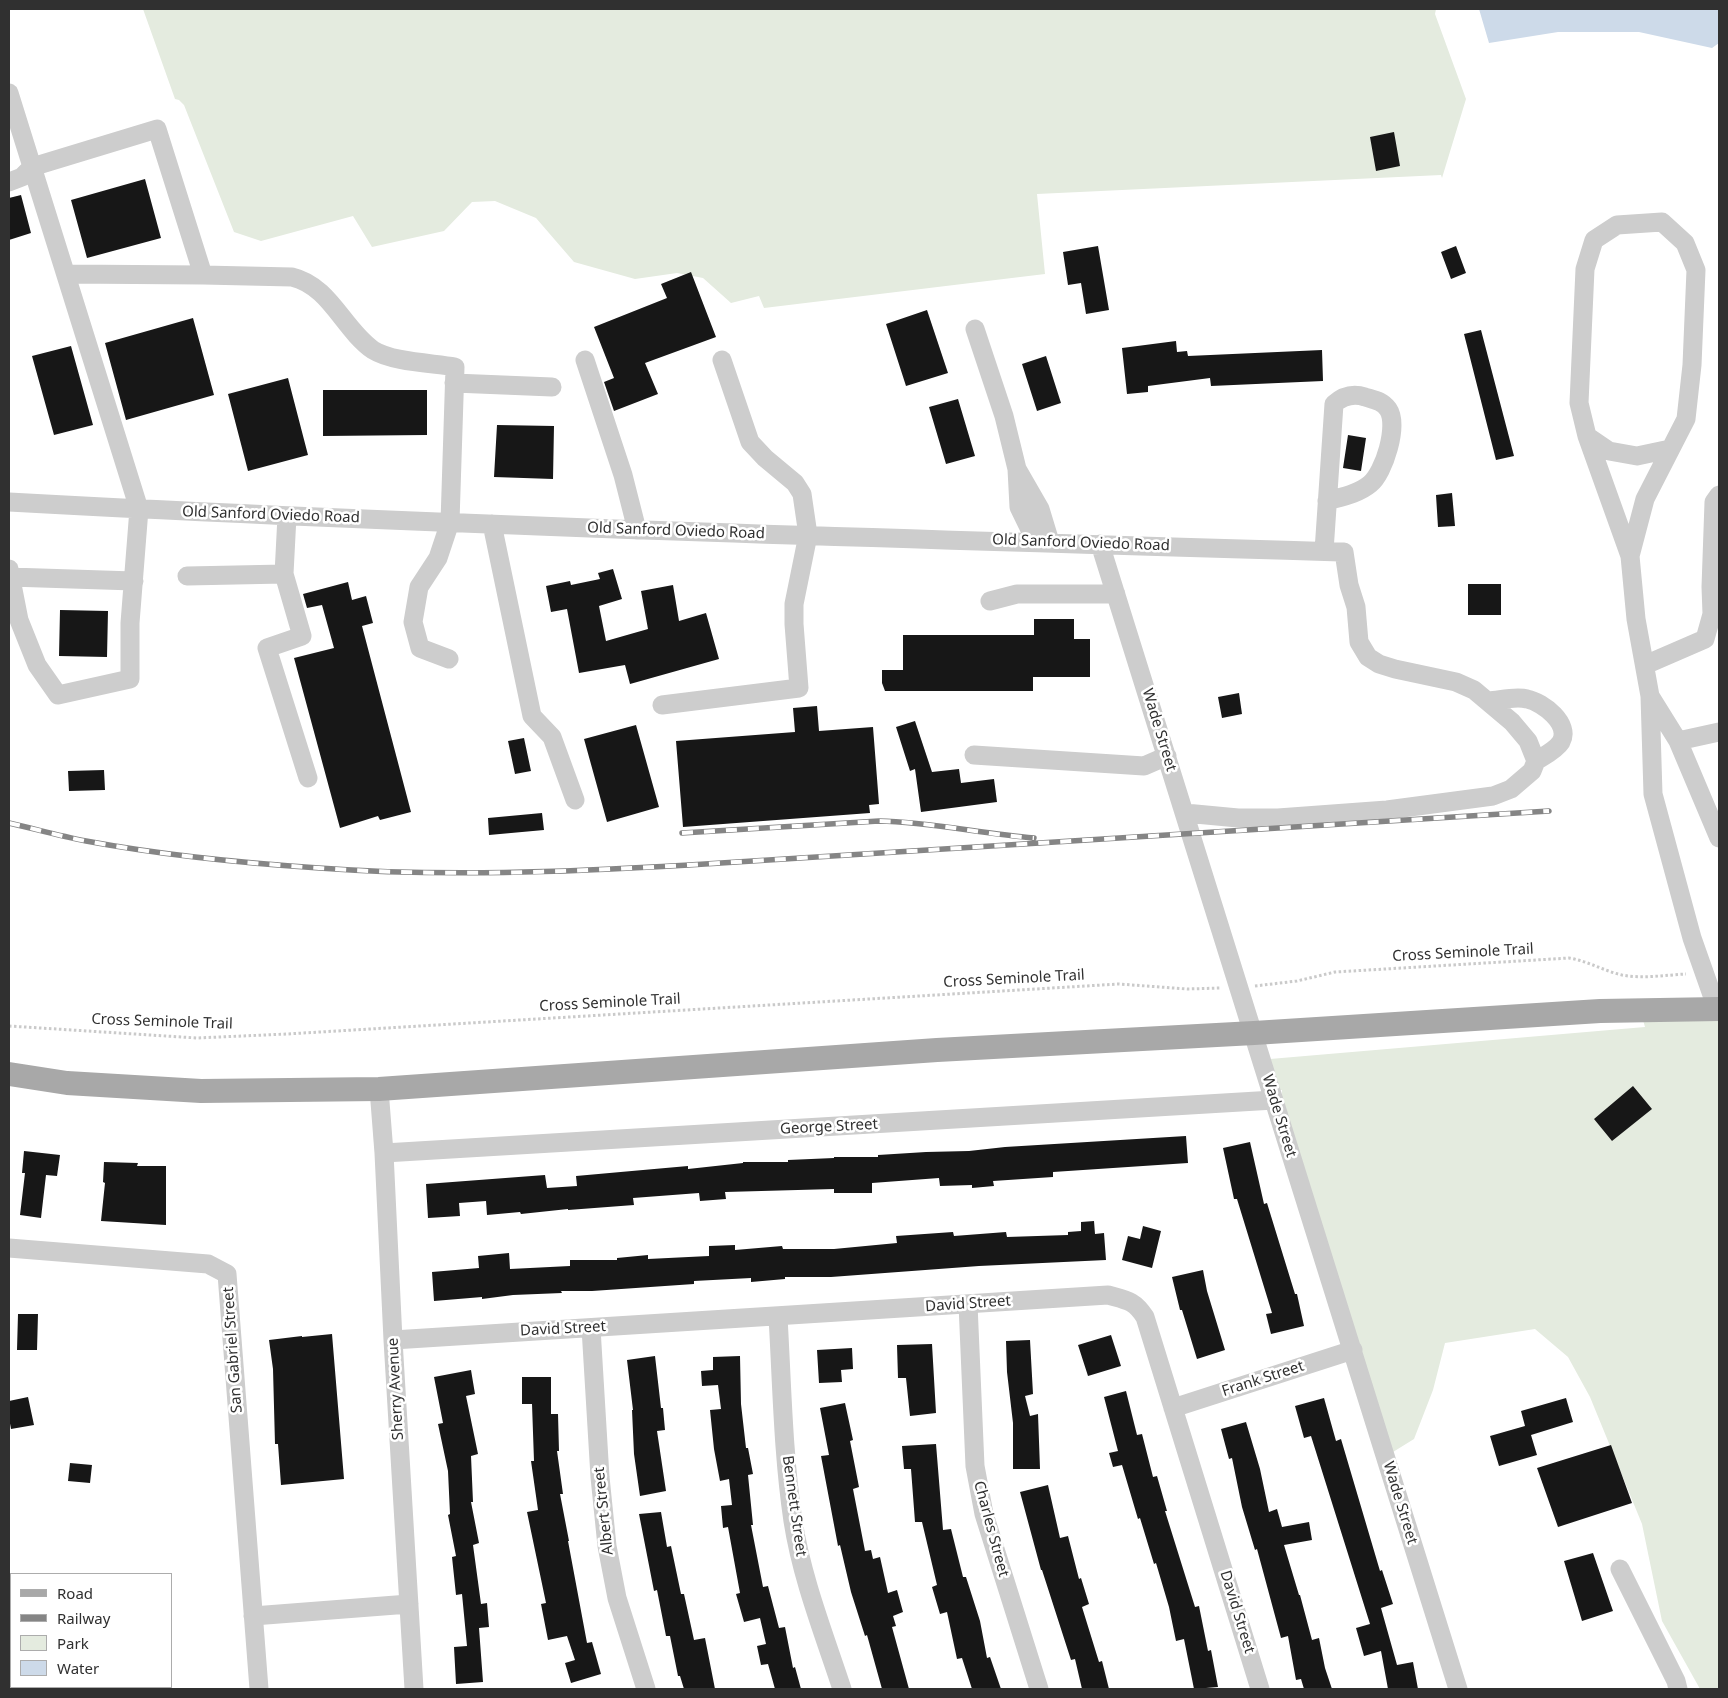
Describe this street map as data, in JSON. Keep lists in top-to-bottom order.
{
  "streets": {
    "street": [
      "Old Sanford Oviedo Road",
      "Wade Street",
      "George Street",
      "David Street",
      "San Gabriel Street",
      "Frank Street",
      "Sherry Avenue",
      "Bennett Street",
      "Albert Street",
      "Charles Street"
    ],
    "path": ["Cross Seminole Trail"]
  },
  "crossings": [
    ["Old Sanford Oviedo Road", "Wade Street"],
    ["Wade Street", "George Street"],
    ["Wade Street", "Frank Street"],
    ["George Street", "Sherry Avenue"],
    ["David Street", "Frank Street"],
    ["David Street", "Sherry Avenue"],
    ["David Street", "Bennett Street"],
    ["David Street", "Albert Street"],
    ["David Street", "Charles Street"]
  ],
  "legend": [
    "Road",
    "Railway",
    "Park",
    "Water"
  ]
}
